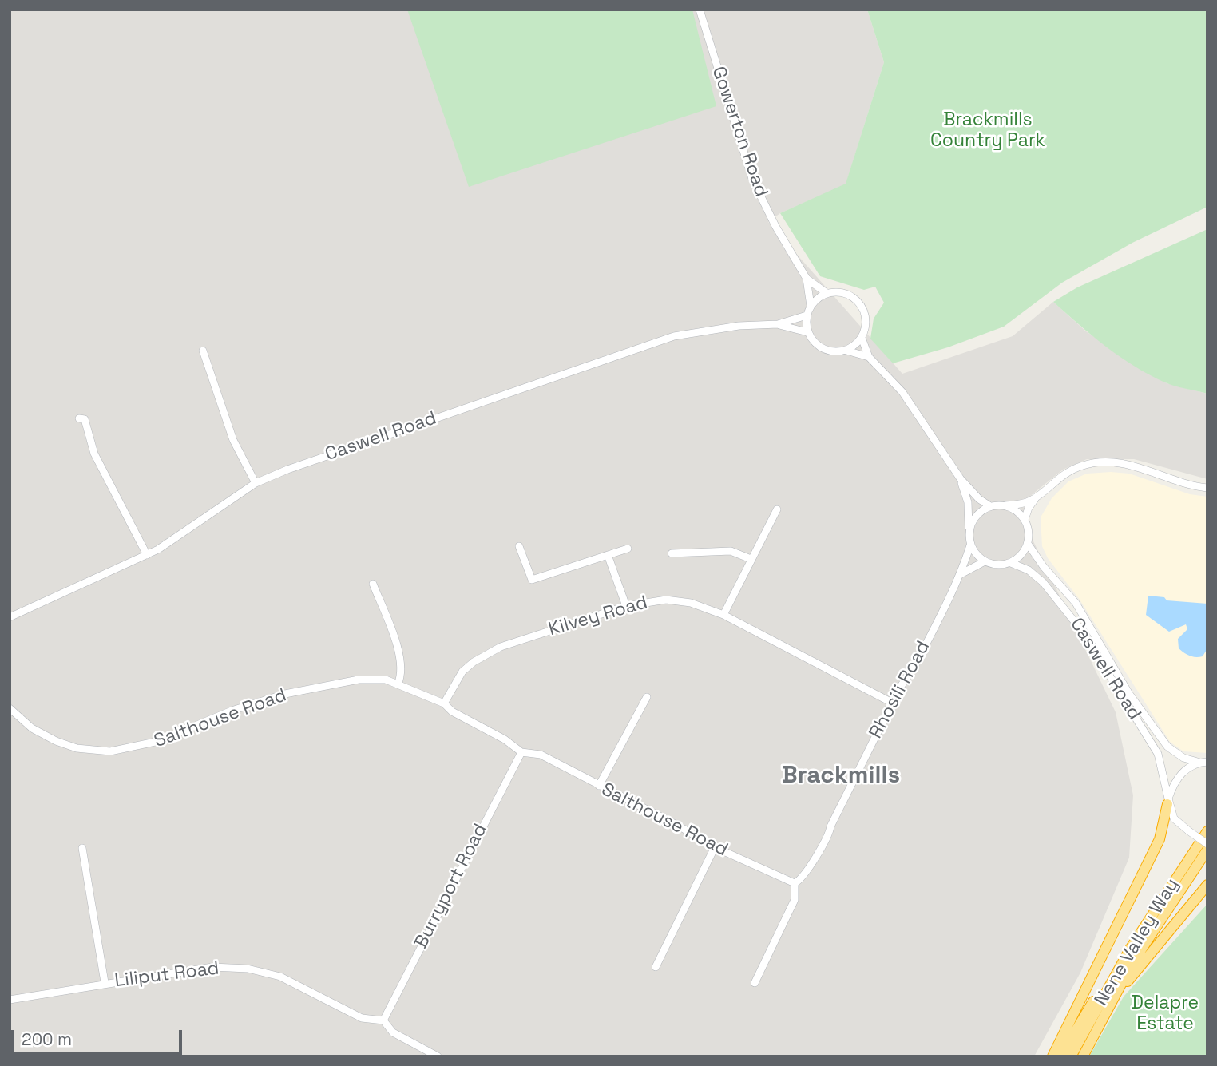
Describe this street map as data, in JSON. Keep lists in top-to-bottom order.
{
  "streets": {
    "highway": ["Nene Valley Way"],
    "street": [
      "Gowerton Road",
      "Caswell Road",
      "Kilvey Road",
      "Rhosili Road",
      "Salthouse Road",
      "Burryport Road",
      "Liliput Road"
    ]
  },
  "crossings": [
    ["Gowerton Road", "Caswell Road"],
    ["Caswell Road", "Rhosili Road"],
    ["Kilvey Road", "Rhosili Road"],
    ["Kilvey Road", "Salthouse Road"],
    ["Rhosili Road", "Salthouse Road"],
    ["Salthouse Road", "Burryport Road"],
    ["Burryport Road", "Liliput Road"]
  ],
  "districts": ["Brackmills"],
  "parks": ["Brackmills Country Park", "Delapre Estate"],
  "scale_bar": "200 m"
}
